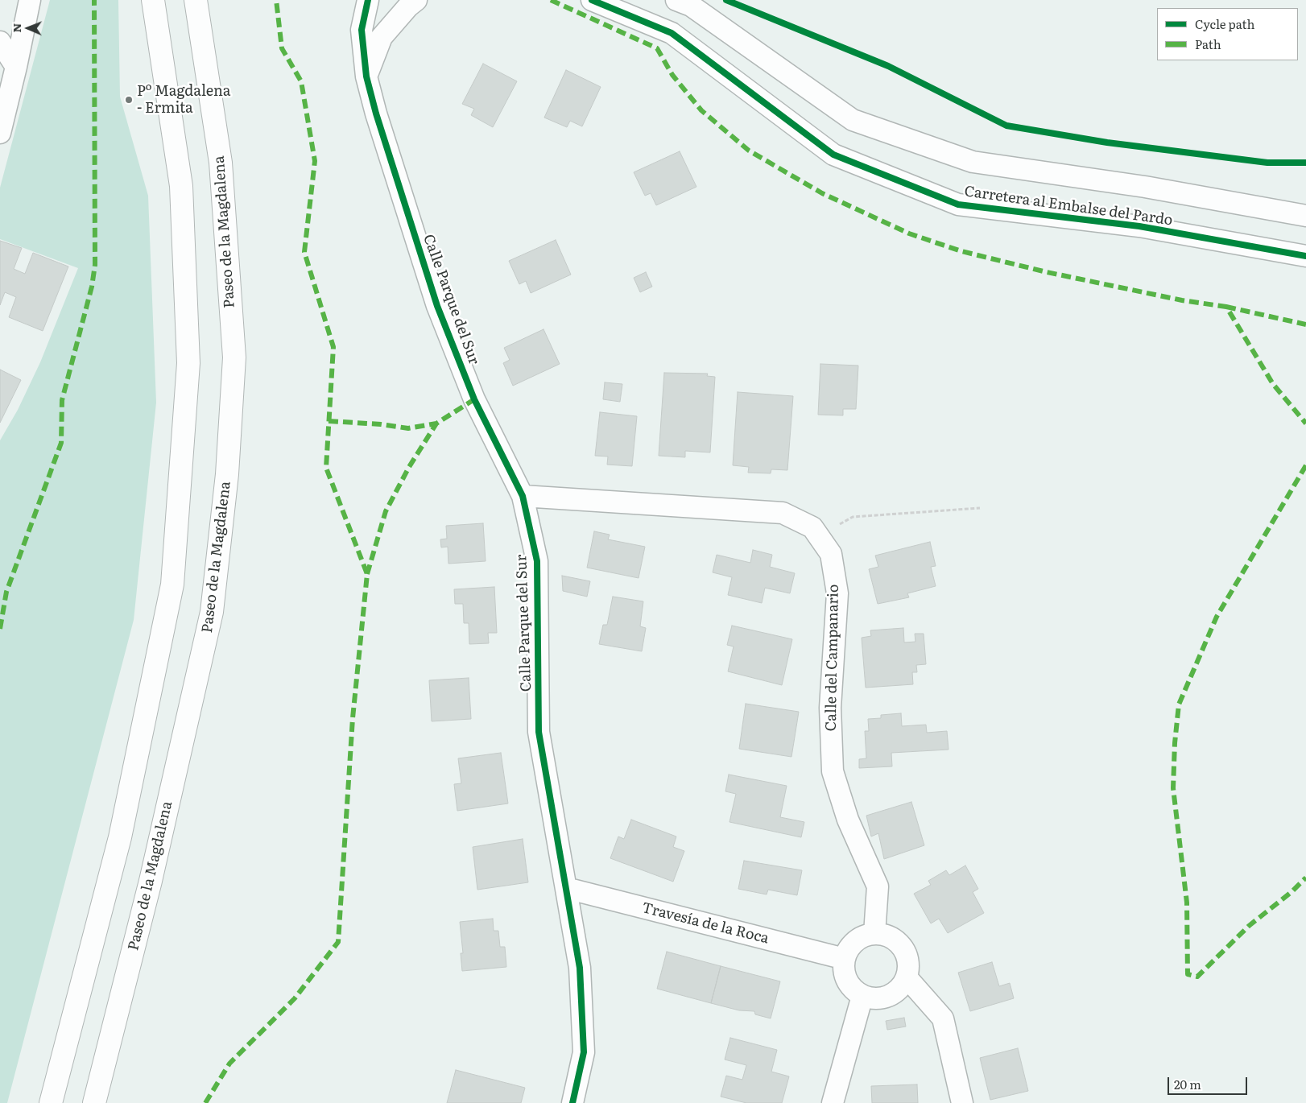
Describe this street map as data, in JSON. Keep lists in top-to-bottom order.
{
  "streets": {
    "main road": ["Paseo de la Magdalena"],
    "street": [
      "Carretera al Embalse del Pardo",
      "Calle Parque del Sur",
      "Calle del Campanario",
      "Travesía de la Roca"
    ]
  },
  "crossings": [
    ["Calle Parque del Sur", "Calle del Campanario"],
    ["Calle Parque del Sur", "Travesía de la Roca"],
    ["Calle del Campanario", "Travesía de la Roca"]
  ],
  "places": ["Pº Magdalena - Ermita"],
  "legend": ["Cycle path", "Path"],
  "scale_bar": "20 m",
  "north": "left"
}
